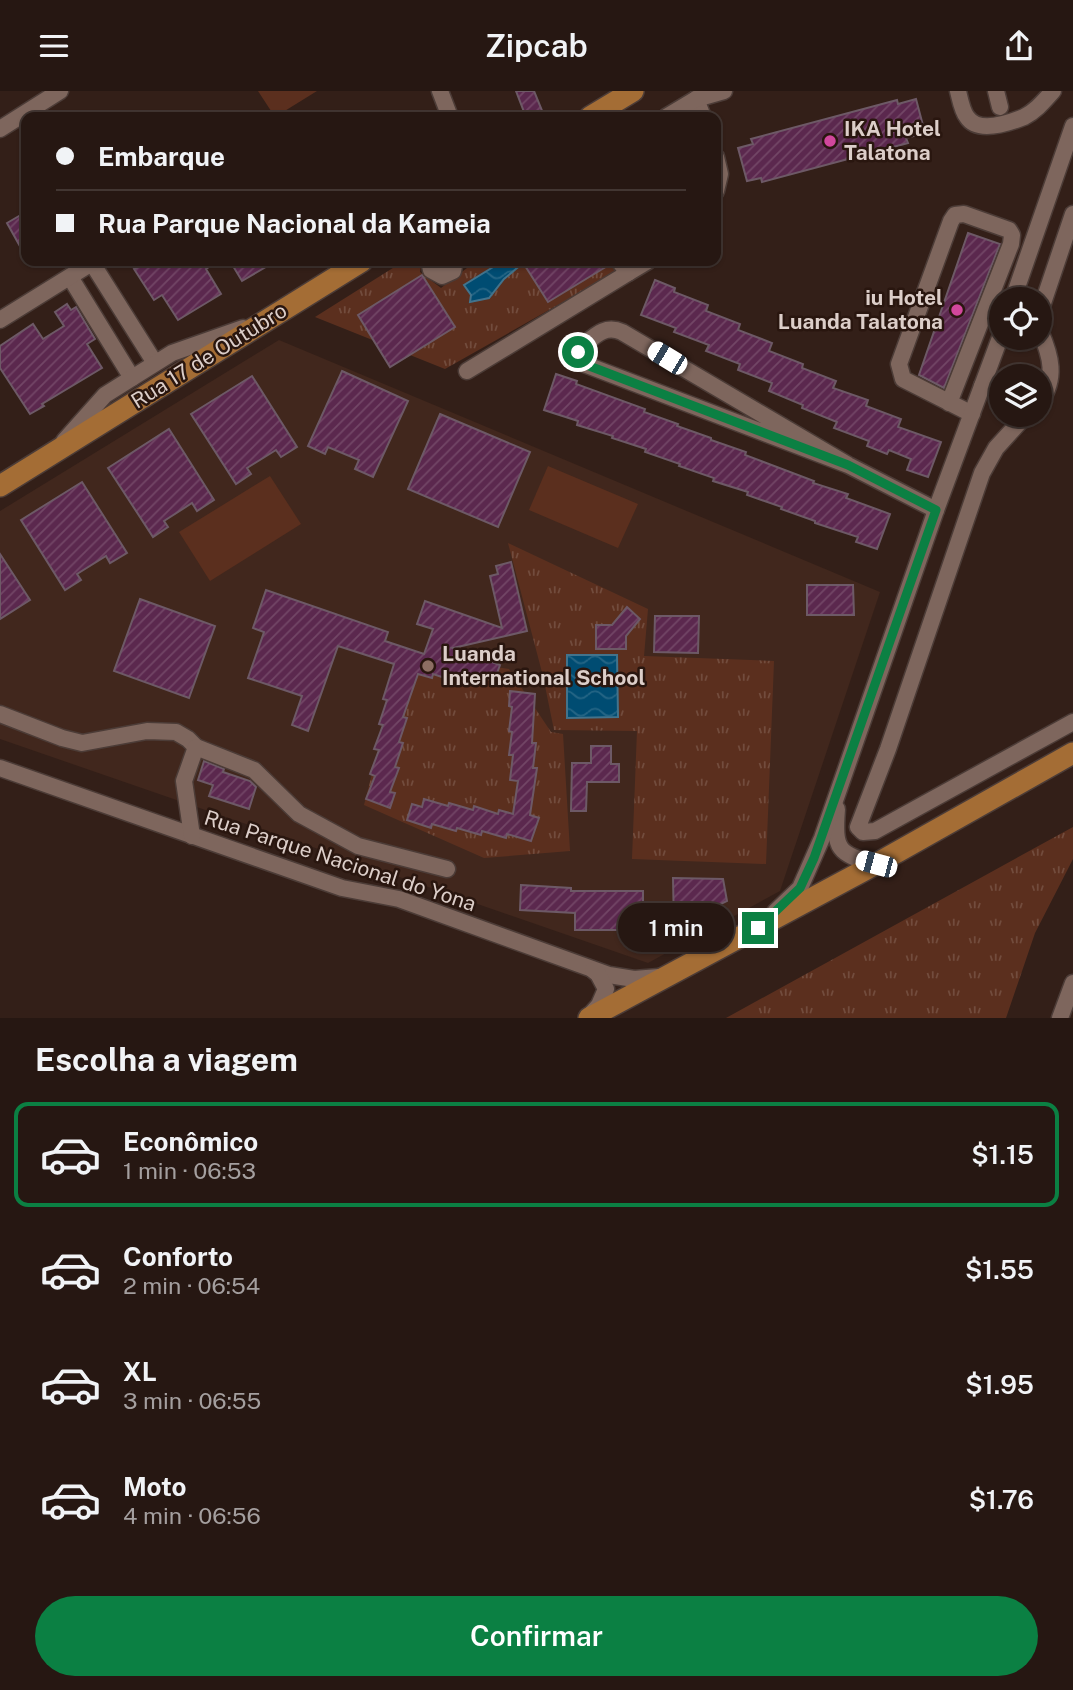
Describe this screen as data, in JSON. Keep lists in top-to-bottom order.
{
  "streets": {
    "main road": ["Rua 17 de Outubro"],
    "street": ["Rua Parque Nacional do Yona"]
  },
  "places": ["IKA Hotel Talatona", "iu Hotel Luanda Talatona", "Luanda International School"],
  "page": {
    "header": "Zipcab",
    "banner": ["Embarque", "Rua Parque Nacional da Kameia"],
    "bubble": "1 min",
    "heading": "Escolha a viagem",
    "list": [
      {
        "name": "Econômico",
        "note": "1 min · 06:53",
        "value": "$1.15"
      },
      {
        "name": "Conforto",
        "note": "2 min · 06:54",
        "value": "$1.55"
      },
      {
        "name": "XL",
        "note": "3 min · 06:55",
        "value": "$1.95"
      },
      {
        "name": "Moto",
        "note": "4 min · 06:56",
        "value": "$1.76"
      }
    ],
    "buttons": "Confirmar"
  }
}
